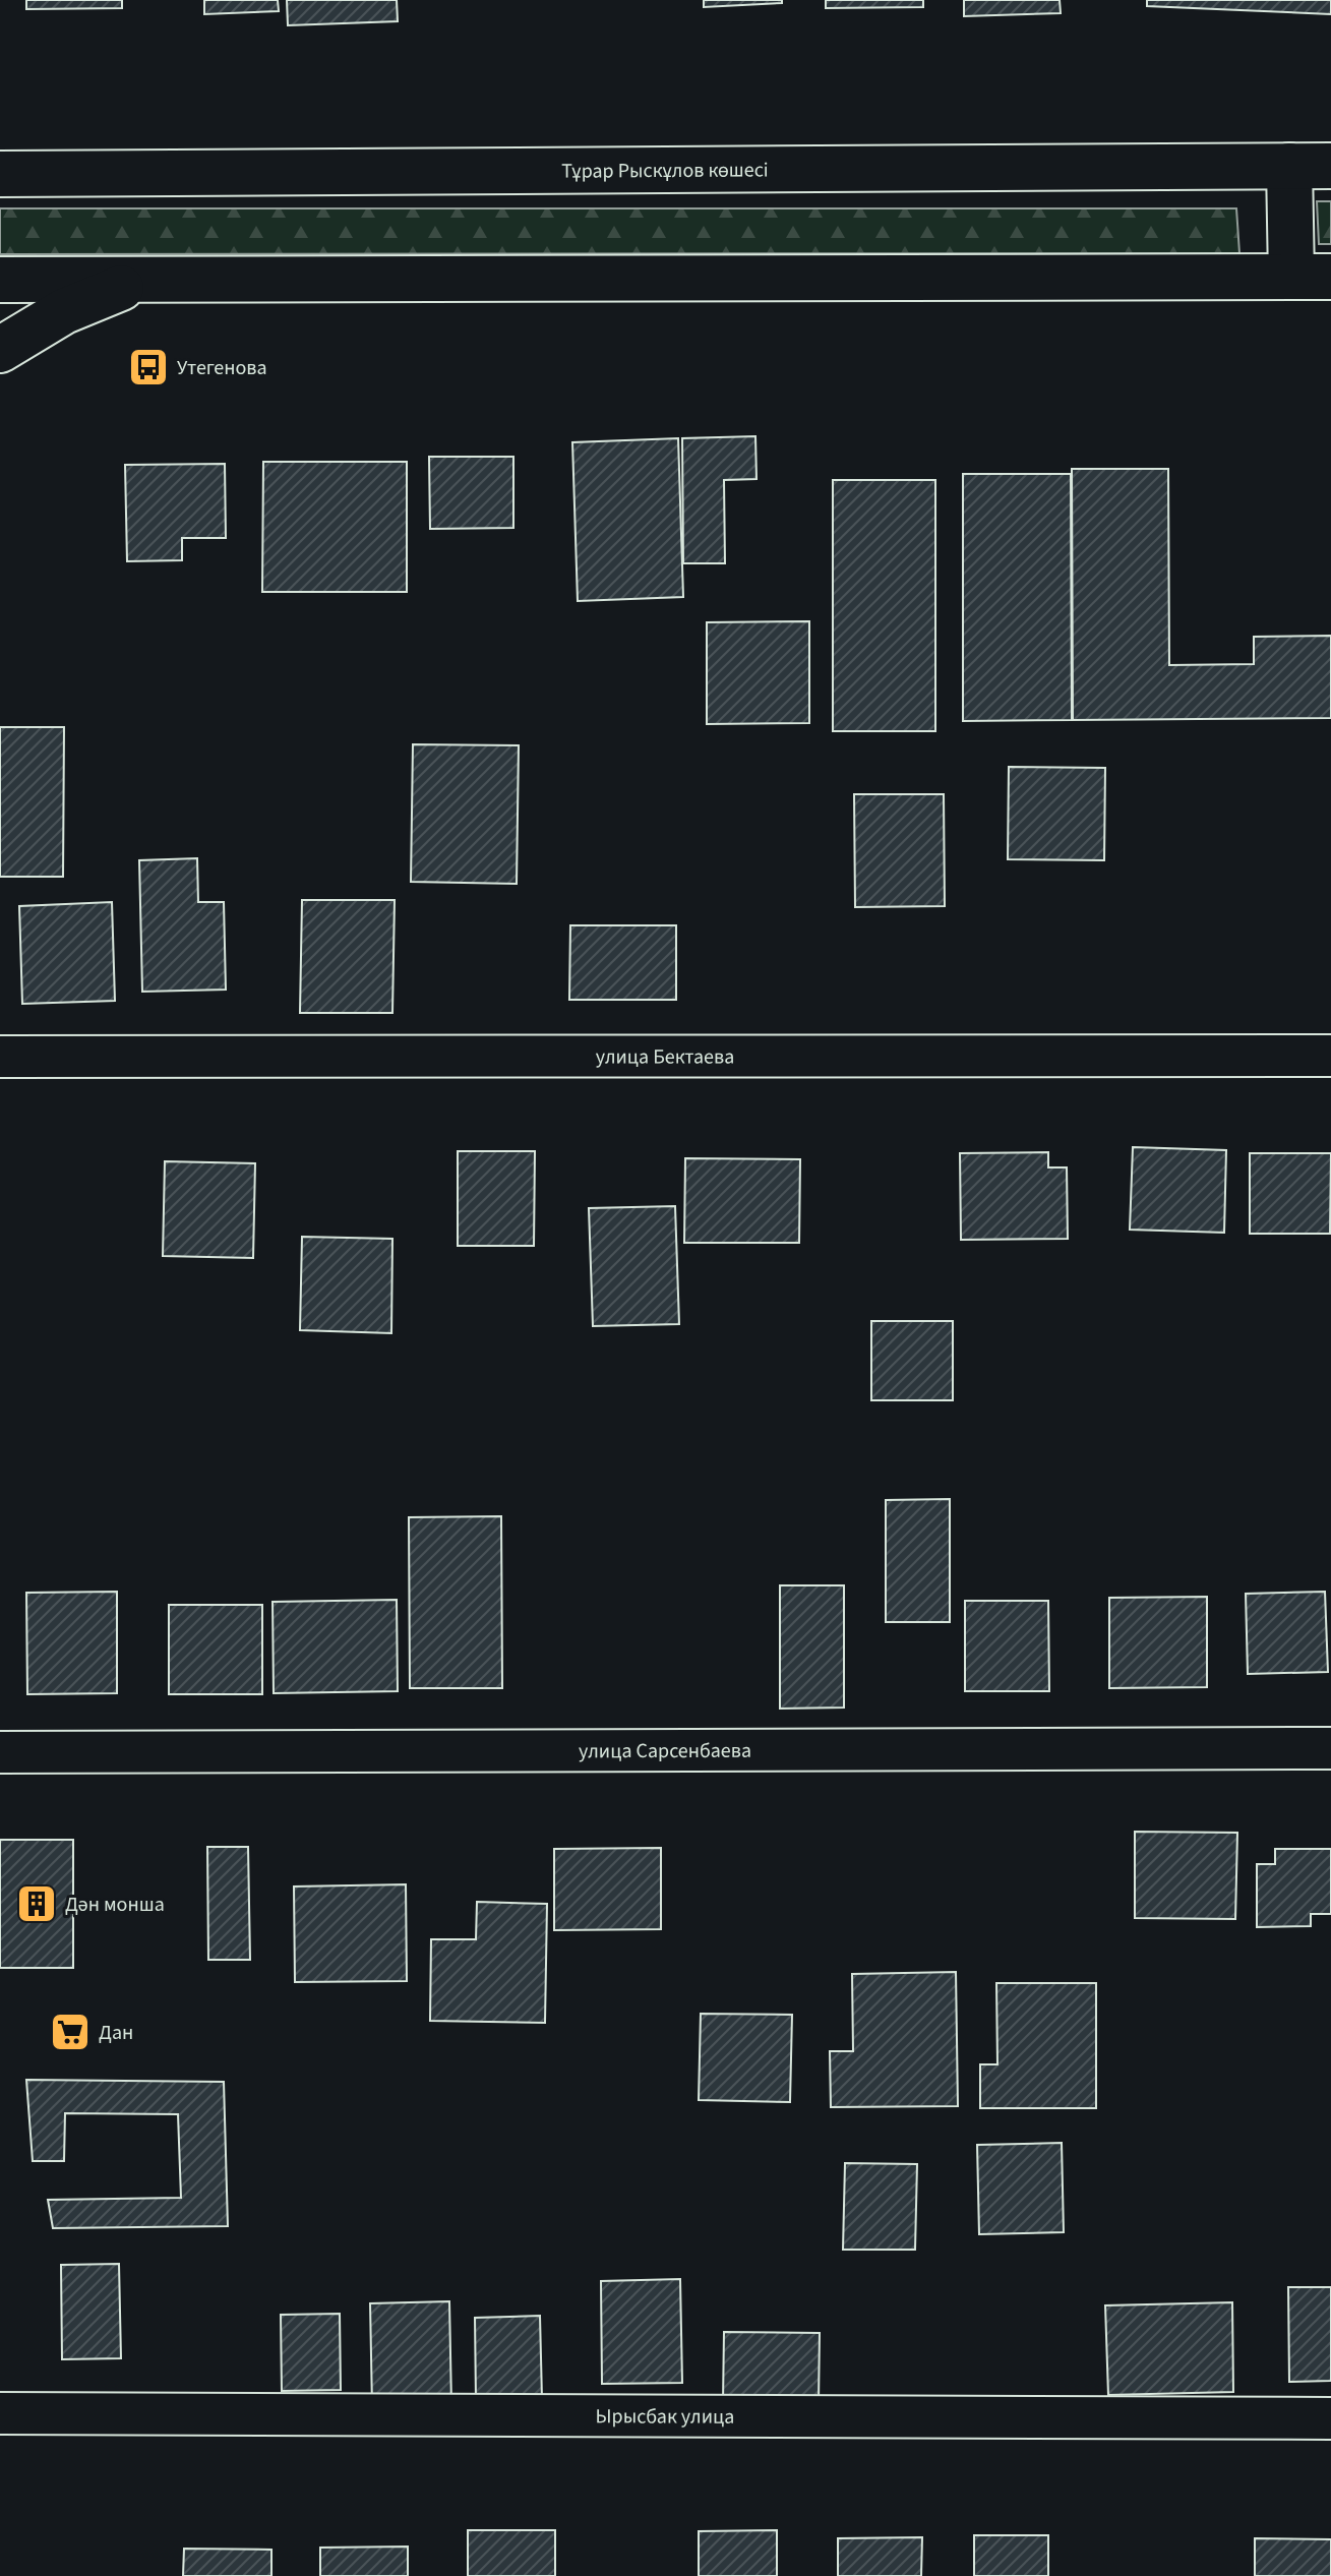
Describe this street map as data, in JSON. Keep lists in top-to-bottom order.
{
  "streets": {
    "main road": ["Тұрар Рыскұлов көшесі"],
    "street": ["улица Бектаева", "улица Сарсенбаева", "Ырысбак улица"]
  },
  "places": {
    "bus stop": ["Утегенова"],
    "building": ["Дән монша"],
    "supermarket": ["Дан"]
  }
}
